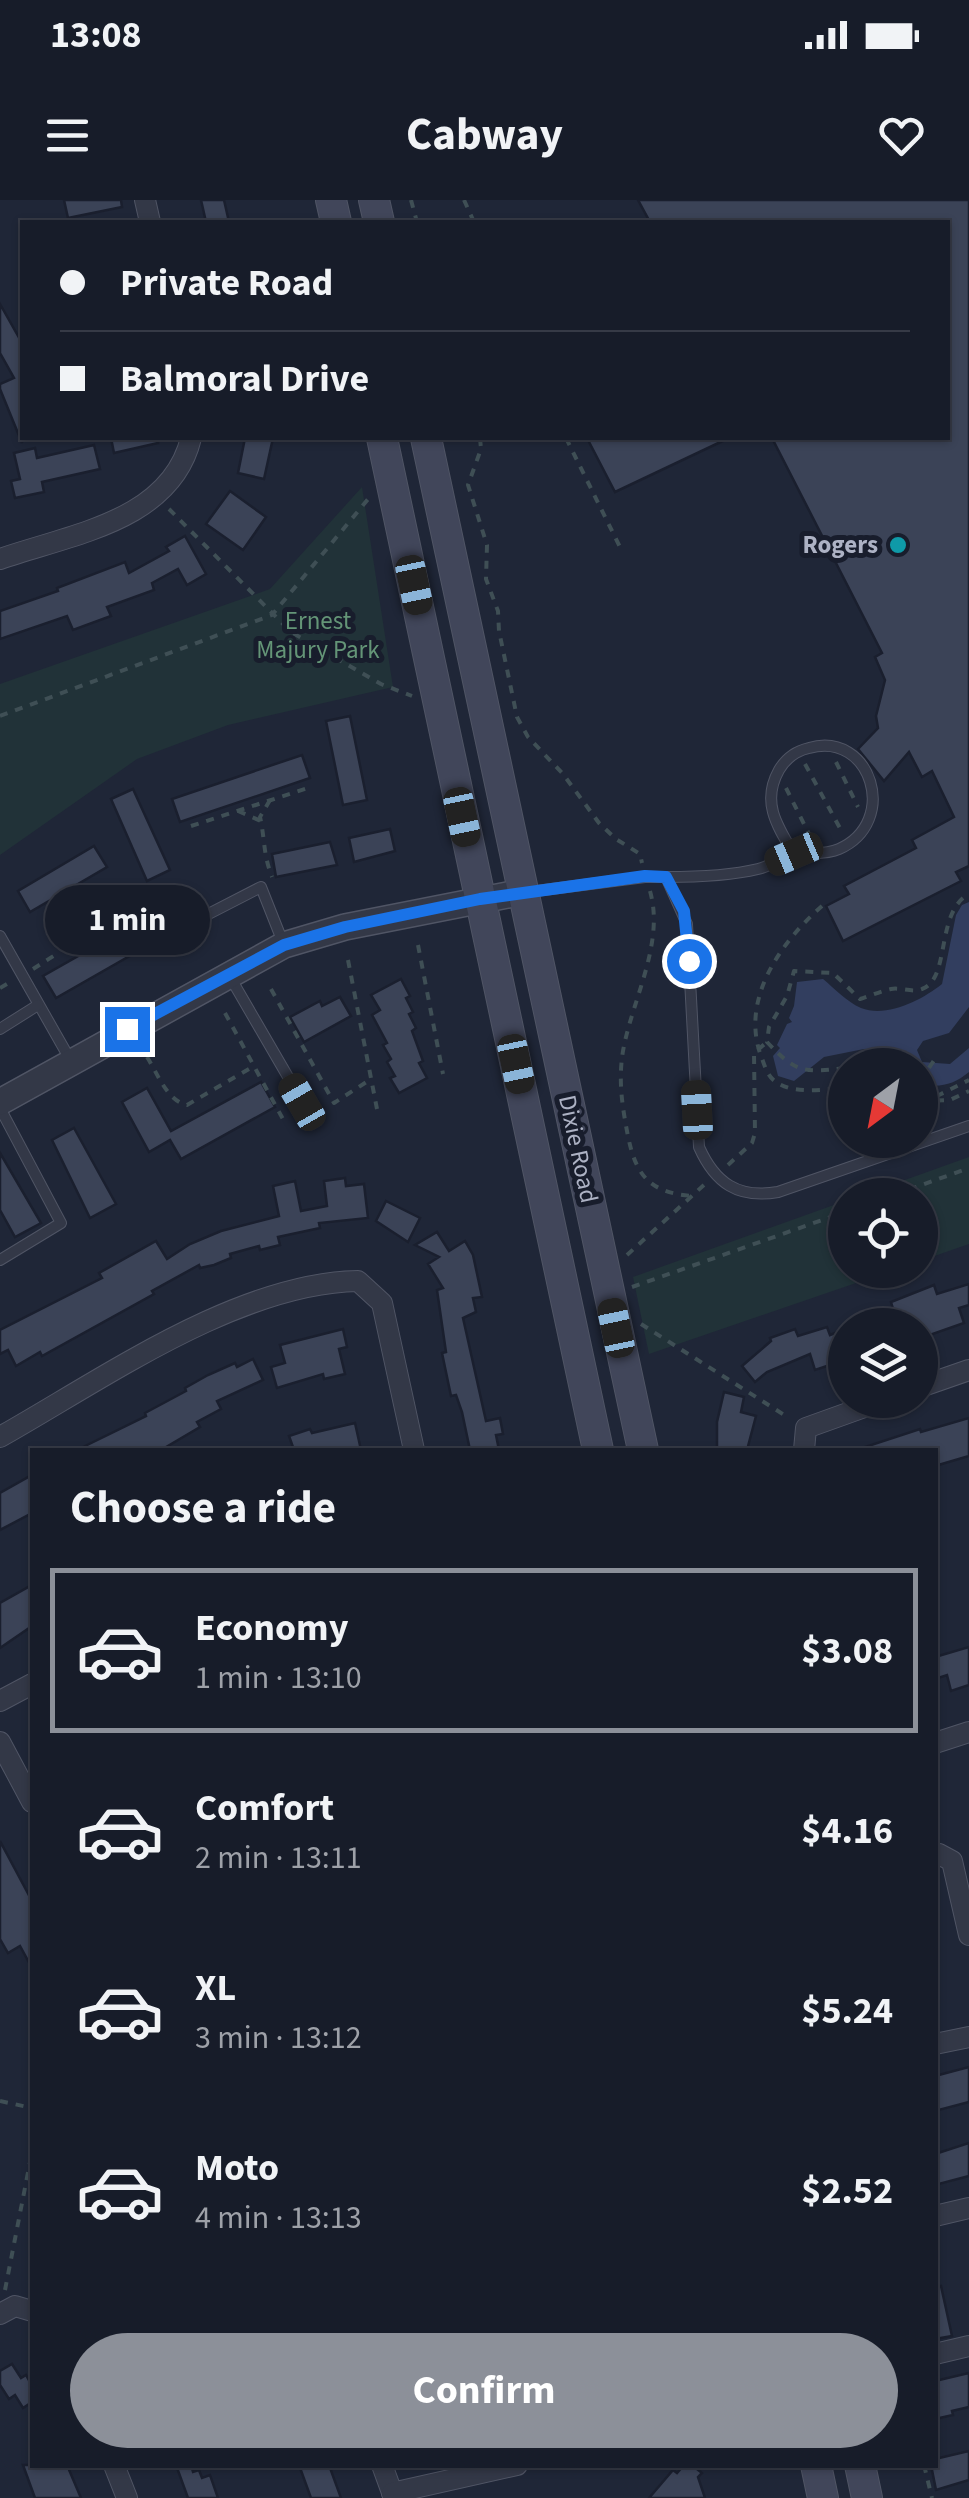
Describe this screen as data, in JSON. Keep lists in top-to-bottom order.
{
  "streets": {
    "main road": ["Dixie Road"]
  },
  "parks": ["Ernest Majury Park"],
  "places": ["Rogers"],
  "north": "bottom left",
  "page": {
    "status": "13:08",
    "header": "Cabway",
    "banner": ["Private Road", "Balmoral Drive"],
    "bubble": "1 min",
    "heading": "Choose a ride",
    "list": [
      {
        "name": "Economy",
        "note": "1 min · 13:10",
        "value": "$3.08"
      },
      {
        "name": "Comfort",
        "note": "2 min · 13:11",
        "value": "$4.16"
      },
      {
        "name": "XL",
        "note": "3 min · 13:12",
        "value": "$5.24"
      },
      {
        "name": "Moto",
        "note": "4 min · 13:13",
        "value": "$2.52"
      }
    ],
    "buttons": "Confirm"
  }
}
